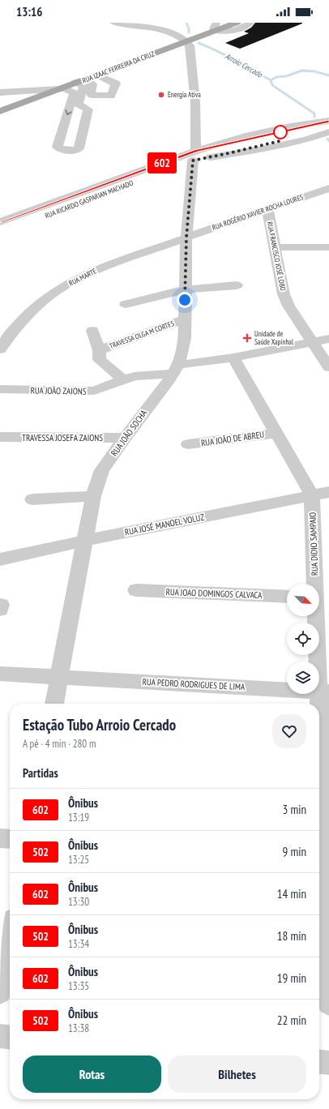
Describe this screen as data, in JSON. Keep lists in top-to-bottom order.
{
  "streets": {
    "main road": ["RUA IZAAC FERREIRA DA CRUZ"],
    "street": [
      "RUA RICARDO GASPARIAN MACHADO",
      "RUA ROGÉRIO XAVIER ROCHA LOURES",
      "RUA FRANCISCO JOSÉ LOBO",
      "RUA MARTE",
      "TRAVESSA OLGA M CORTES",
      "RUA JOÃO ZAIONS",
      "RUA JOÃO SOCHA",
      "TRAVESSA JOSEFA ZAIONS",
      "RUA JOÃO DE ABREU",
      "RUA JOSÉ MANOEL VOLUZ",
      "RUA DIDIO SAMPAIO",
      "RUA JOAO DOMINGOS CALVACA",
      "RUA PEDRO RODRIGUES DE LIMA"
    ]
  },
  "crossings": [
    ["RUA IZAAC FERREIRA DA CRUZ", "RUA JOÃO SOCHA"],
    ["RUA RICARDO GASPARIAN MACHADO", "RUA JOÃO SOCHA"],
    ["RUA ROGÉRIO XAVIER ROCHA LOURES", "RUA FRANCISCO JOSÉ LOBO"],
    ["RUA ROGÉRIO XAVIER ROCHA LOURES", "RUA MARTE"],
    ["RUA ROGÉRIO XAVIER ROCHA LOURES", "RUA JOÃO SOCHA"],
    ["RUA FRANCISCO JOSÉ LOBO", "RUA JOÃO ZAIONS"],
    ["RUA MARTE", "RUA JOÃO SOCHA"],
    ["TRAVESSA OLGA M CORTES", "RUA JOÃO SOCHA"],
    ["RUA JOÃO ZAIONS", "RUA JOÃO SOCHA"],
    ["RUA JOÃO ZAIONS", "RUA DIDIO SAMPAIO"],
    ["RUA JOÃO SOCHA", "TRAVESSA JOSEFA ZAIONS"],
    ["RUA JOÃO SOCHA", "RUA JOSÉ MANOEL VOLUZ"],
    ["RUA JOÃO SOCHA", "RUA PEDRO RODRIGUES DE LIMA"],
    ["RUA JOÃO DE ABREU", "RUA DIDIO SAMPAIO"],
    ["RUA JOSÉ MANOEL VOLUZ", "RUA DIDIO SAMPAIO"],
    ["RUA DIDIO SAMPAIO", "RUA PEDRO RODRIGUES DE LIMA"]
  ],
  "water": ["Arroio Cercado"],
  "places": {
    "other": ["Energia Ativa"],
    "health": ["Unidade de Saúde Xapinhal"]
  },
  "lines": ["bus line 602"],
  "north": "bottom right",
  "page": {
    "status": "13:16",
    "on_map": "602",
    "heading": [
      ["Estação Tubo Arroio Cercado", "A pé · 4 min · 280 m"],
      "Partidas"
    ],
    "list": [
      {
        "mark": "602",
        "name": "Ônibus",
        "note": "13:19",
        "value": "3 min"
      },
      {
        "mark": "502",
        "name": "Ônibus",
        "note": "13:25",
        "value": "9 min"
      },
      {
        "mark": "602",
        "name": "Ônibus",
        "note": "13:30",
        "value": "14 min"
      },
      {
        "mark": "502",
        "name": "Ônibus",
        "note": "13:34",
        "value": "18 min"
      },
      {
        "mark": "602",
        "name": "Ônibus",
        "note": "13:35",
        "value": "19 min"
      },
      {
        "mark": "502",
        "name": "Ônibus",
        "note": "13:38",
        "value": "22 min"
      }
    ],
    "buttons": ["Rotas", "Bilhetes"]
  }
}
